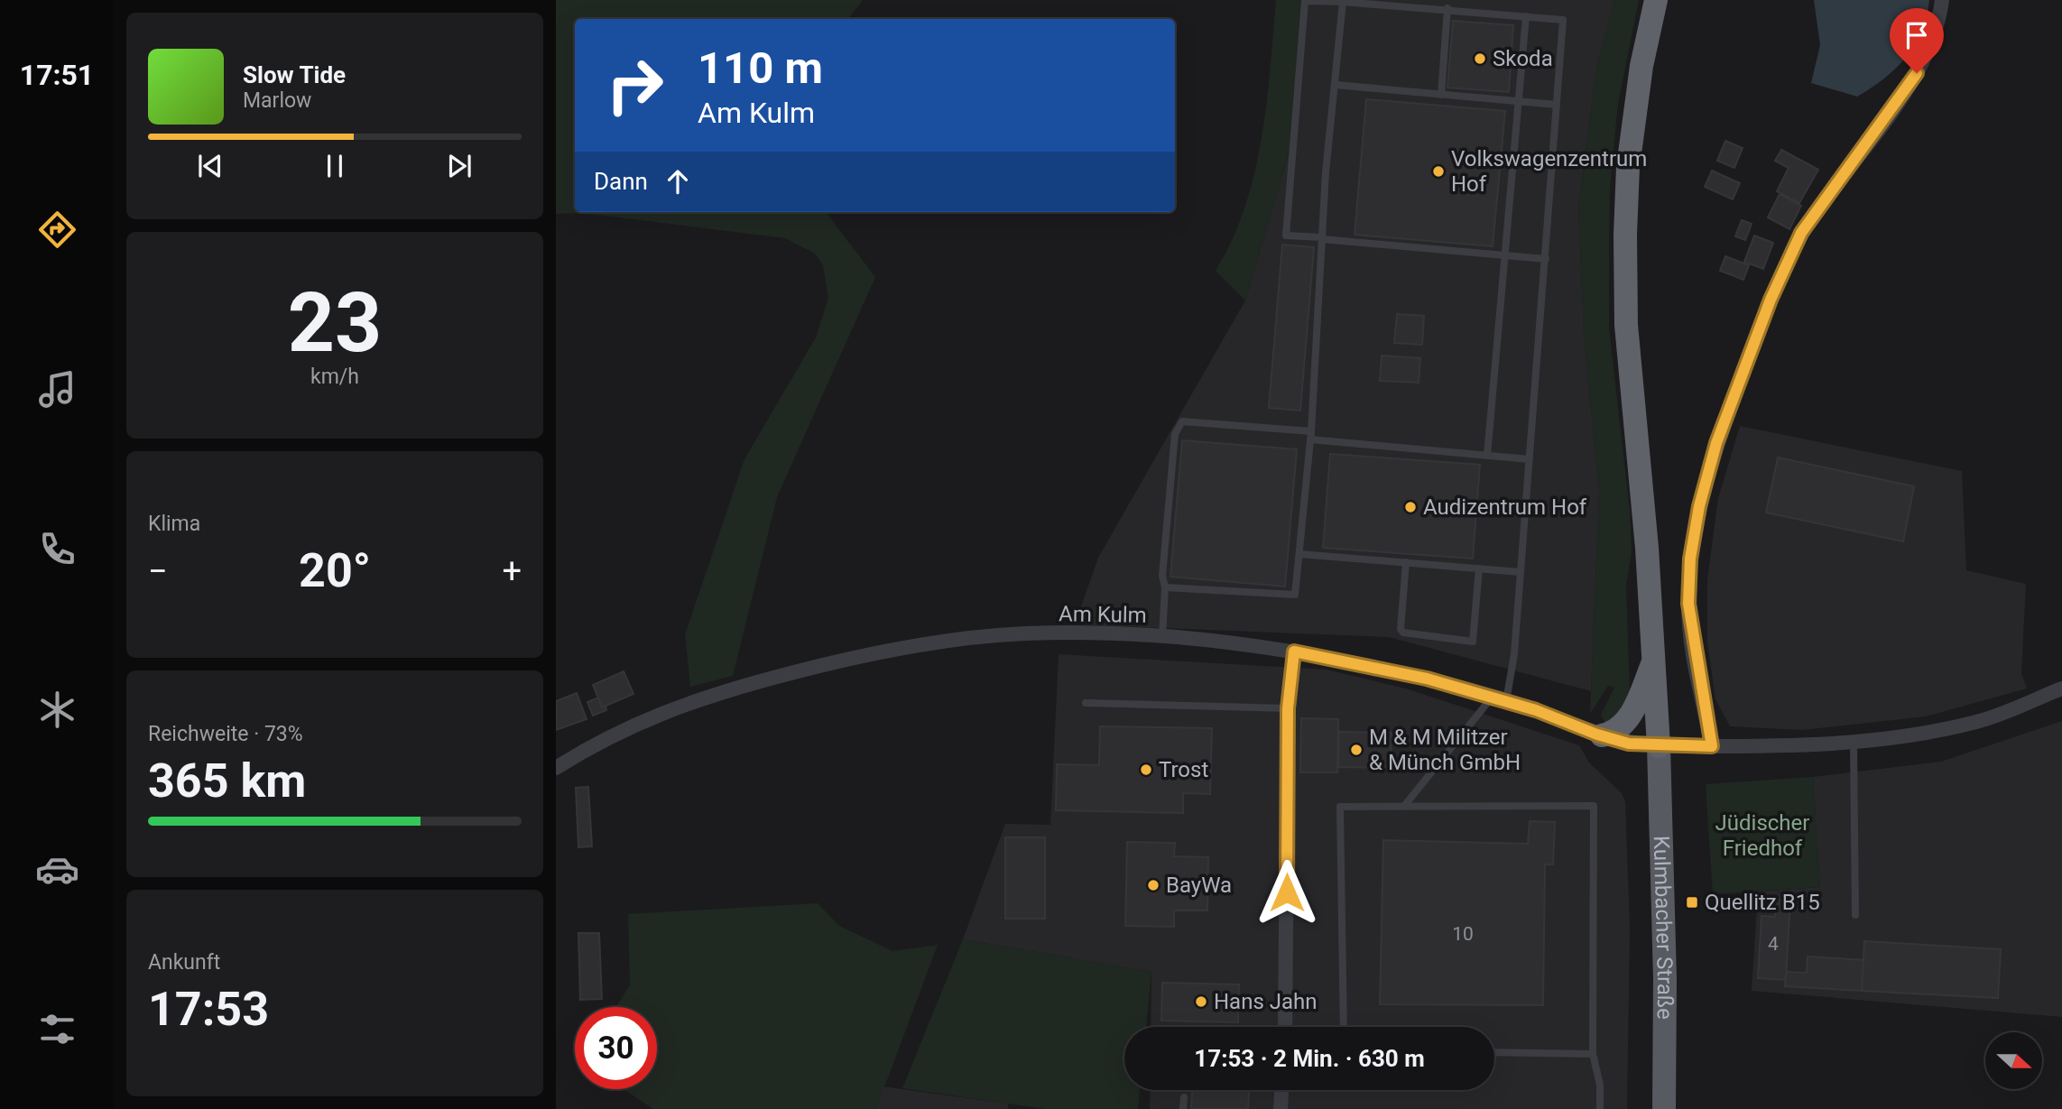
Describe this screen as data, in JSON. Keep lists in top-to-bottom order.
{
  "streets": {
    "main road": ["Kulmbacher Straße"],
    "street": ["Am Kulm"]
  },
  "crossings": [
    ["Am Kulm", "Kulmbacher Straße"]
  ],
  "parks": ["Jüdischer Friedhof"],
  "places": {
    "other": [
      "Skoda",
      "Volkswagenzentrum Hof",
      "Audizentrum Hof",
      "M & M Militzer & Münch GmbH",
      "Trost",
      "BayWa",
      "Hans Jahn"
    ],
    "transit": ["Quellitz B15"]
  },
  "house_numbers": ["10", "4"],
  "north": "right",
  "page": {
    "tabs": "17:51",
    "turn": ["110 m", "Am Kulm"],
    "song": ["Slow Tide", "Marlow"],
    "then": "Dann",
    "tile": [
      ["23", "km/h"],
      "Klima",
      ["Reichweite · 73%", "365 km"],
      ["Ankunft", "17:53"]
    ],
    "heat": ["−", "20°", "+"],
    "limit": "30",
    "trip": "17:53 · 2 Min. · 630 m"
  }
}
